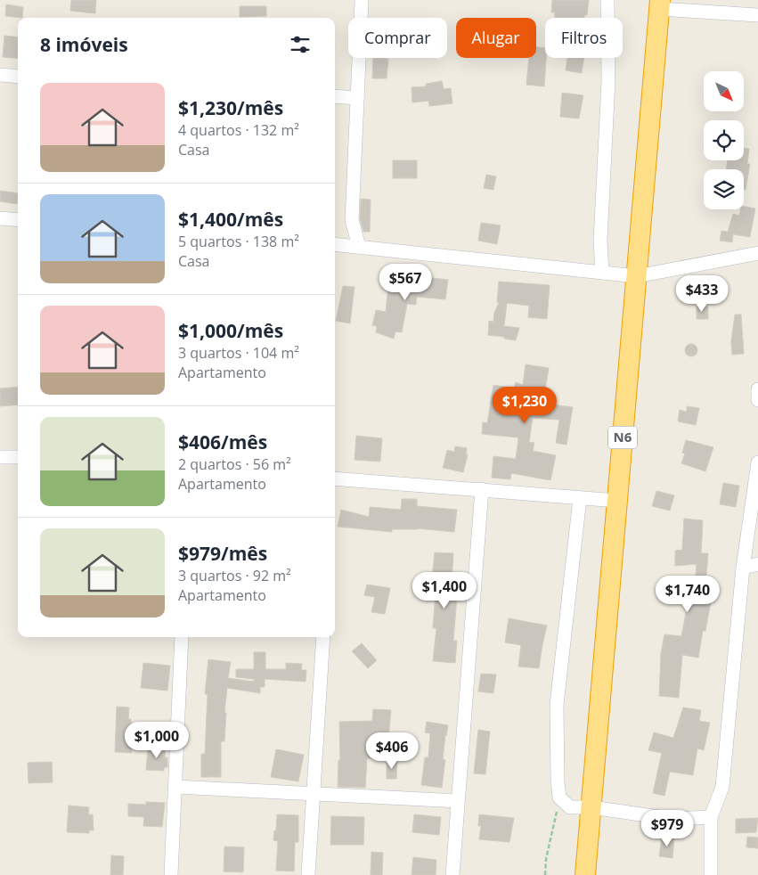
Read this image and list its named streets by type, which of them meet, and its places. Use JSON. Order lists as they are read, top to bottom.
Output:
{
  "streets": {
    "highway": ["N6"]
  },
  "north": "bottom right",
  "page": {
    "chip": ["Comprar", "Alugar", "Filtros"],
    "heading": "8 imóveis",
    "list": [
      {
        "name": "$1,230/mês",
        "note": "4 quartos · 132 m² · Casa"
      },
      {
        "name": "$1,400/mês",
        "note": "5 quartos · 138 m² · Casa"
      },
      {
        "name": "$1,000/mês",
        "note": "3 quartos · 104 m² · Apartamento"
      },
      {
        "name": "$406/mês",
        "note": "2 quartos · 56 m² · Apartamento"
      },
      {
        "name": "$979/mês",
        "note": "3 quartos · 92 m² · Apartamento"
      }
    ],
    "price": [
      "$567",
      "$433",
      "$1,230",
      "$1,400",
      "$1,740",
      "$1,000",
      "$406",
      "$979"
    ]
  }
}
